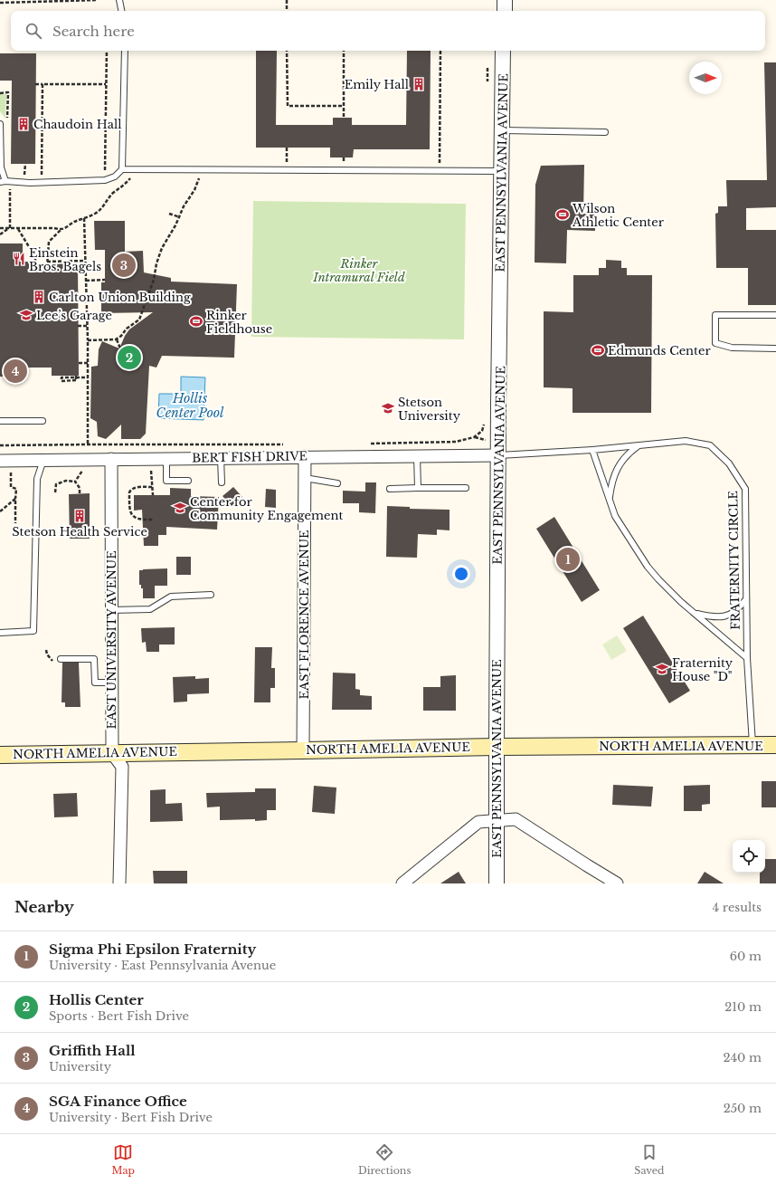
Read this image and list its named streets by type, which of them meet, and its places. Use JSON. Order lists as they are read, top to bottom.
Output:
{
  "streets": {
    "main road": ["NORTH AMELIA AVENUE"],
    "street": [
      "EAST PENNSYLVANIA AVENUE",
      "BERT FISH DRIVE",
      "EAST FLORENCE AVENUE",
      "EAST UNIVERSITY AVENUE"
    ],
    "lane": ["FRATERNITY CIRCLE"]
  },
  "crossings": [
    ["EAST PENNSYLVANIA AVENUE", "BERT FISH DRIVE"],
    ["EAST PENNSYLVANIA AVENUE", "NORTH AMELIA AVENUE"],
    ["BERT FISH DRIVE", "EAST FLORENCE AVENUE"],
    ["BERT FISH DRIVE", "EAST UNIVERSITY AVENUE"],
    ["FRATERNITY CIRCLE", "NORTH AMELIA AVENUE"],
    ["EAST FLORENCE AVENUE", "NORTH AMELIA AVENUE"],
    ["EAST UNIVERSITY AVENUE", "NORTH AMELIA AVENUE"]
  ],
  "water": ["Hollis Center Pool"],
  "parks": ["Rinker Intramural Field"],
  "places": {
    "building": [
      "Emily Hall",
      "Chaudoin Hall",
      "Carlton Union Building",
      "Stetson Health Service"
    ],
    "sports": ["Wilson Athletic Center", "Rinker Fieldhouse", "Edmunds Center"],
    "restaurant": ["Einstein Bros. Bagels"],
    "school or university": [
      "Lee’s Garage",
      "Stetson University",
      "Center for Community Engagement",
      "Fraternity House \"D\""
    ]
  },
  "north": "right",
  "page": {
    "search": "Search here",
    "pins": [
      "3",
      "2",
      "4",
      "1"
    ],
    "heading": ["Nearby", "4 results"],
    "list": [
      {
        "mark": "1",
        "name": "Sigma Phi Epsilon Fraternity",
        "note": "University · East Pennsylvania Avenue",
        "value": "60 m"
      },
      {
        "mark": "2",
        "name": "Hollis Center",
        "note": "Sports · Bert Fish Drive",
        "value": "210 m"
      },
      {
        "mark": "3",
        "name": "Griffith Hall",
        "note": "University",
        "value": "240 m"
      },
      {
        "mark": "4",
        "name": "SGA Finance Office",
        "note": "University · Bert Fish Drive",
        "value": "250 m"
      }
    ],
    "nav": ["Map", "Directions", "Saved"]
  }
}
